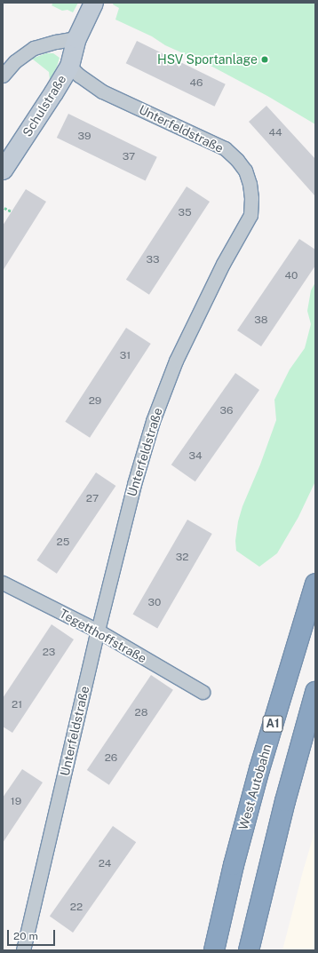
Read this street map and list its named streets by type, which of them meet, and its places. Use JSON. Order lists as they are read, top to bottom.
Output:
{
  "streets": {
    "highway": ["A1", "West Autobahn"],
    "street": ["Schulstraße", "Unterfeldstraße", "Tegetthoffstraße"]
  },
  "crossings": [
    ["Schulstraße", "Unterfeldstraße"],
    ["Unterfeldstraße", "Tegetthoffstraße"]
  ],
  "places": ["HSV Sportanlage"],
  "house_numbers": [
    "46",
    "44",
    "39",
    "37",
    "35",
    "33",
    "40",
    "38",
    "31",
    "29",
    "36",
    "34",
    "27",
    "25",
    "32",
    "30",
    "23",
    "21",
    "28",
    "26",
    "19",
    "24",
    "22"
  ],
  "scale_bar": "20 m"
}
